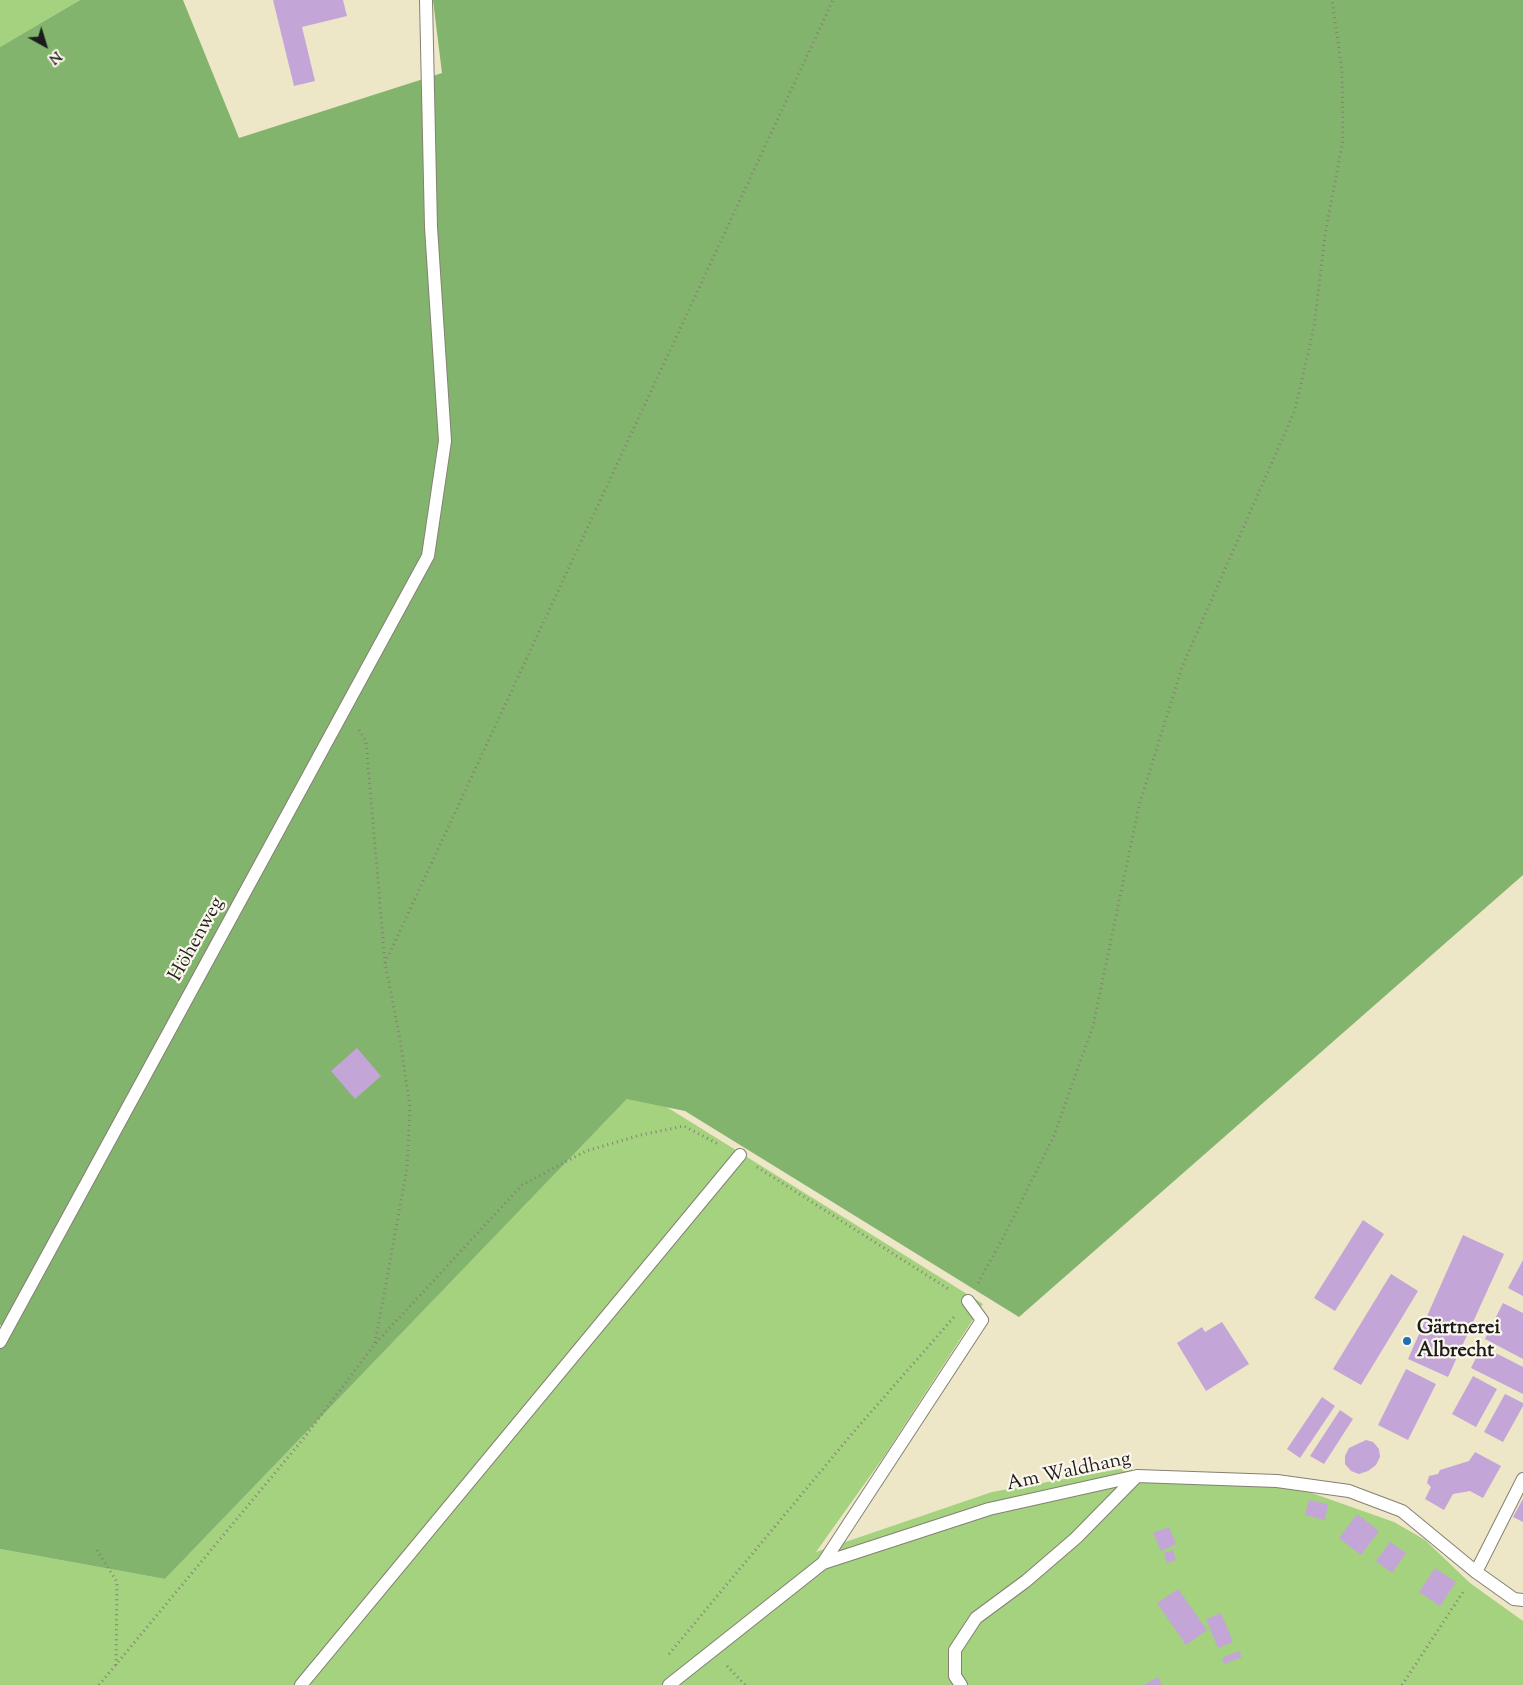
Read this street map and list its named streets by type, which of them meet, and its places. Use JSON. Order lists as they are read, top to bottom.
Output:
{
  "streets": {
    "lane": ["Höhenweg", "Am Waldhang"]
  },
  "places": ["Gärtnerei Albrecht"],
  "north": "bottom right"
}
